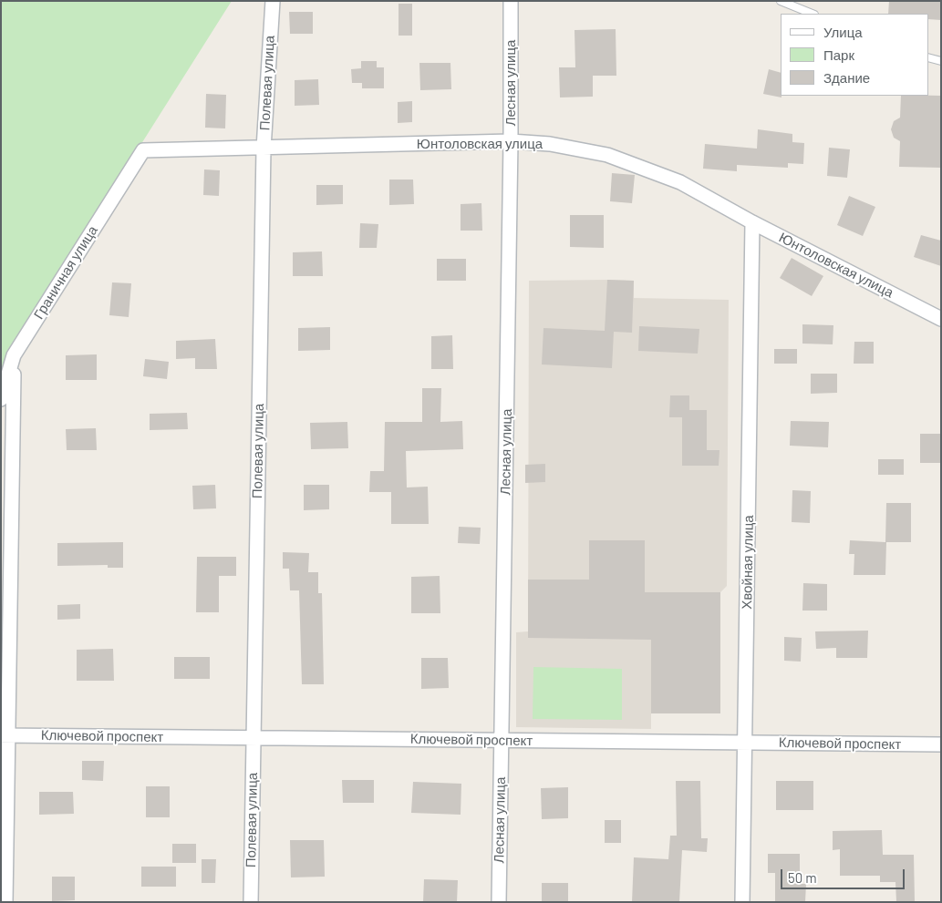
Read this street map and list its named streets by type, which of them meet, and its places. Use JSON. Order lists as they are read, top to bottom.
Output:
{
  "streets": {
    "street": [
      "Полевая улица",
      "Лесная улица",
      "Юнтоловская улица",
      "Граничная улица",
      "Хвойная улица",
      "Ключевой проспект"
    ]
  },
  "crossings": [
    ["Полевая улица", "Юнтоловская улица"],
    ["Полевая улица", "Ключевой проспект"],
    ["Лесная улица", "Юнтоловская улица"],
    ["Лесная улица", "Ключевой проспект"],
    ["Юнтоловская улица", "Граничная улица"],
    ["Юнтоловская улица", "Хвойная улица"],
    ["Хвойная улица", "Ключевой проспект"]
  ],
  "legend": ["Улица", "Парк", "Здание"],
  "scale_bar": "50 m"
}
